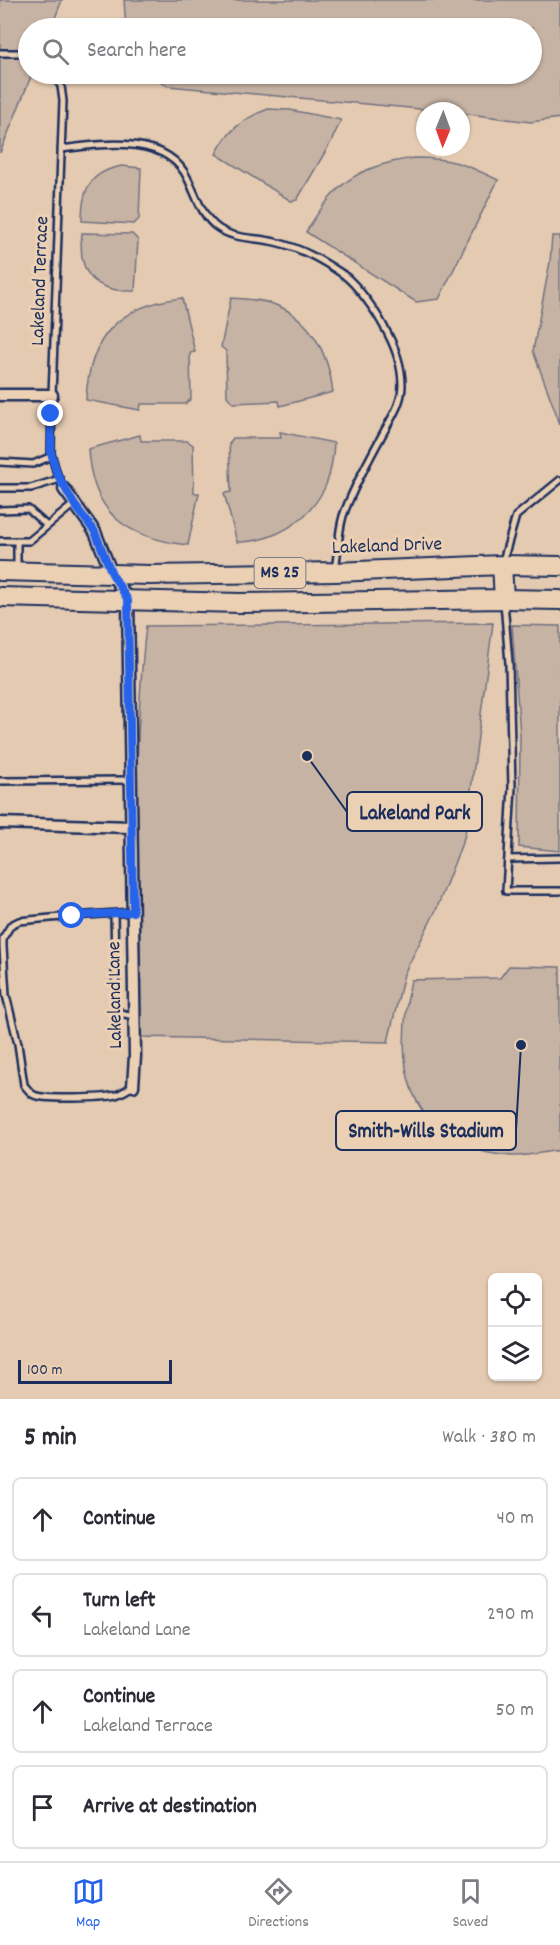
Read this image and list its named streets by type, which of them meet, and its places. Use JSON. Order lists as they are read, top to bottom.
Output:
{
  "streets": {
    "highway": ["Lakeland Drive", "MS 25"],
    "street": ["Lakeland Lane"],
    "lane": ["Lakeland Terrace"]
  },
  "crossings": [
    ["MS 25", "Lakeland Lane"]
  ],
  "places": ["Lakeland Park", "Smith-Wills Stadium"],
  "scale_bar": "100 m",
  "north": "bottom",
  "page": {
    "search": "Search here",
    "scale": "100 m",
    "heading": ["5 min", "Walk · 380 m"],
    "list": [
      ["Continue", "40 m"],
      ["Turn left", "Lakeland Lane", "290 m"],
      ["Continue", "Lakeland Terrace", "50 m"],
      "Arrive at destination"
    ],
    "nav": ["Map", "Directions", "Saved"]
  }
}
